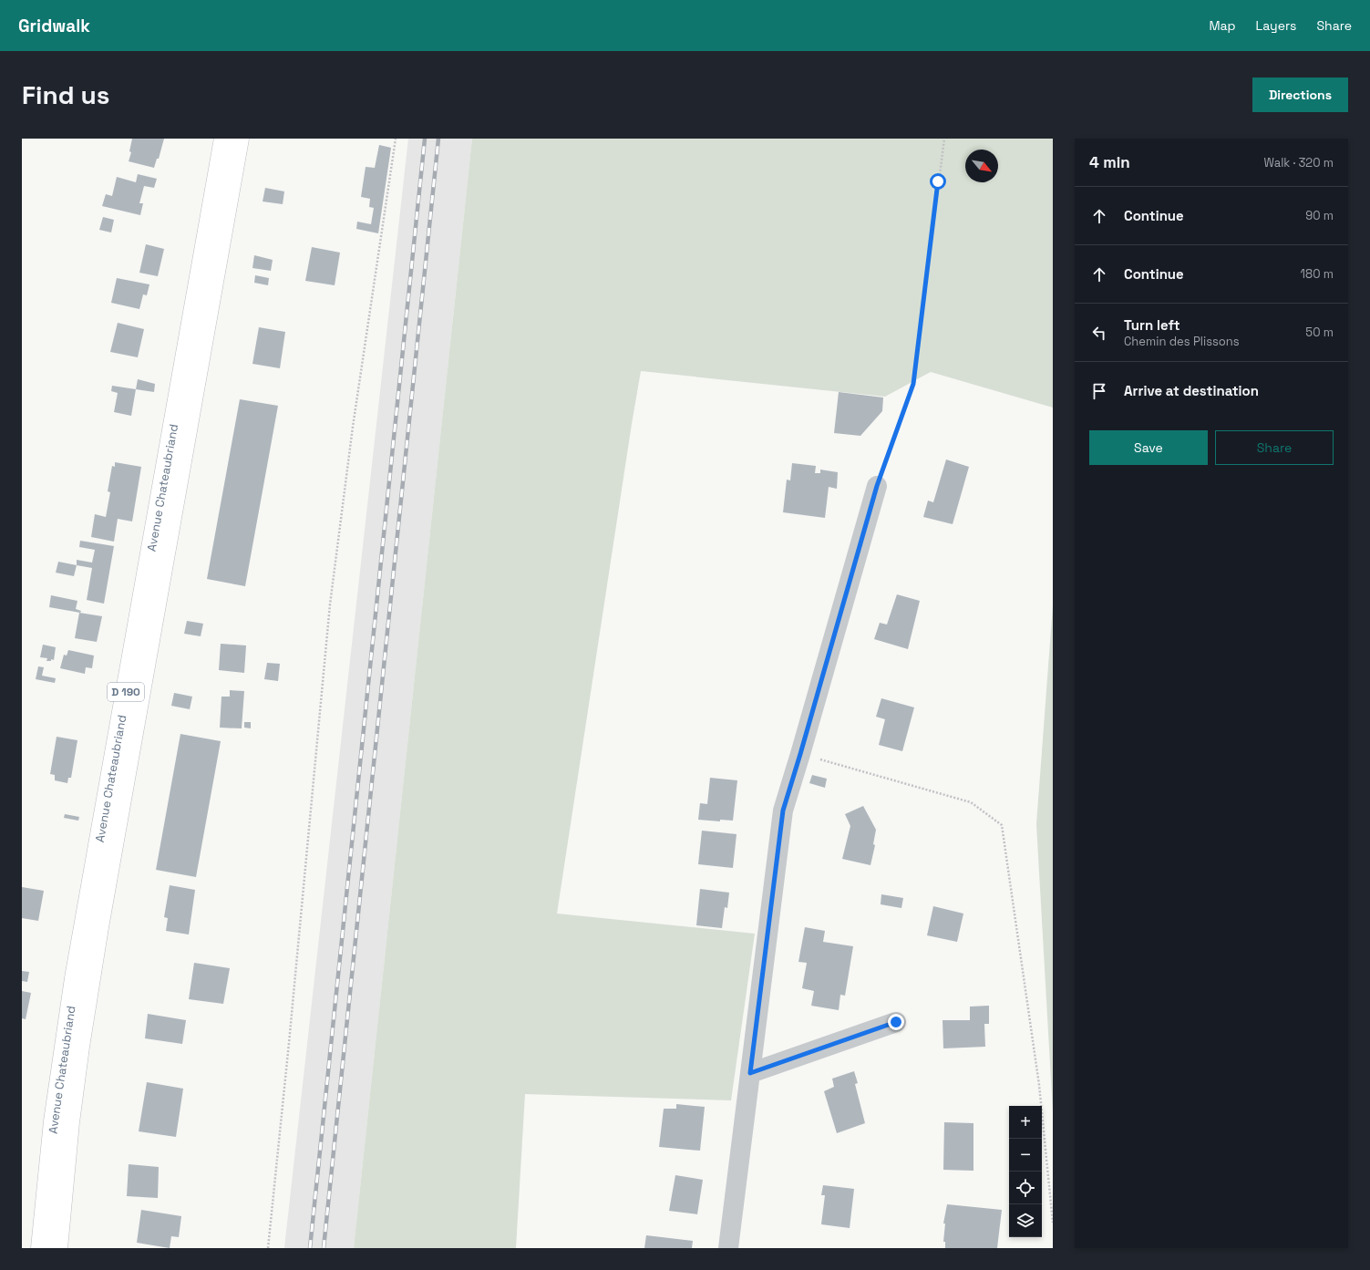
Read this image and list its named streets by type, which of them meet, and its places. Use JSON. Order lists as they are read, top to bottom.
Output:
{
  "streets": {
    "main road": ["Avenue Chateaubriand", "D 190"]
  },
  "north": "bottom right",
  "page": {
    "header": "Gridwalk",
    "nav": ["Map", "Layers", "Share"],
    "buttons": [
      "Directions",
      ["Save", "Share"]
    ],
    "title": "Find us",
    "heading": ["4 min", "Walk · 320 m"],
    "list": [
      ["Continue", "90 m"],
      ["Continue", "180 m"],
      ["Turn left", "Chemin des Plissons", "50 m"],
      "Arrive at destination"
    ],
    "map_buttons": ["+", "−"]
  }
}
